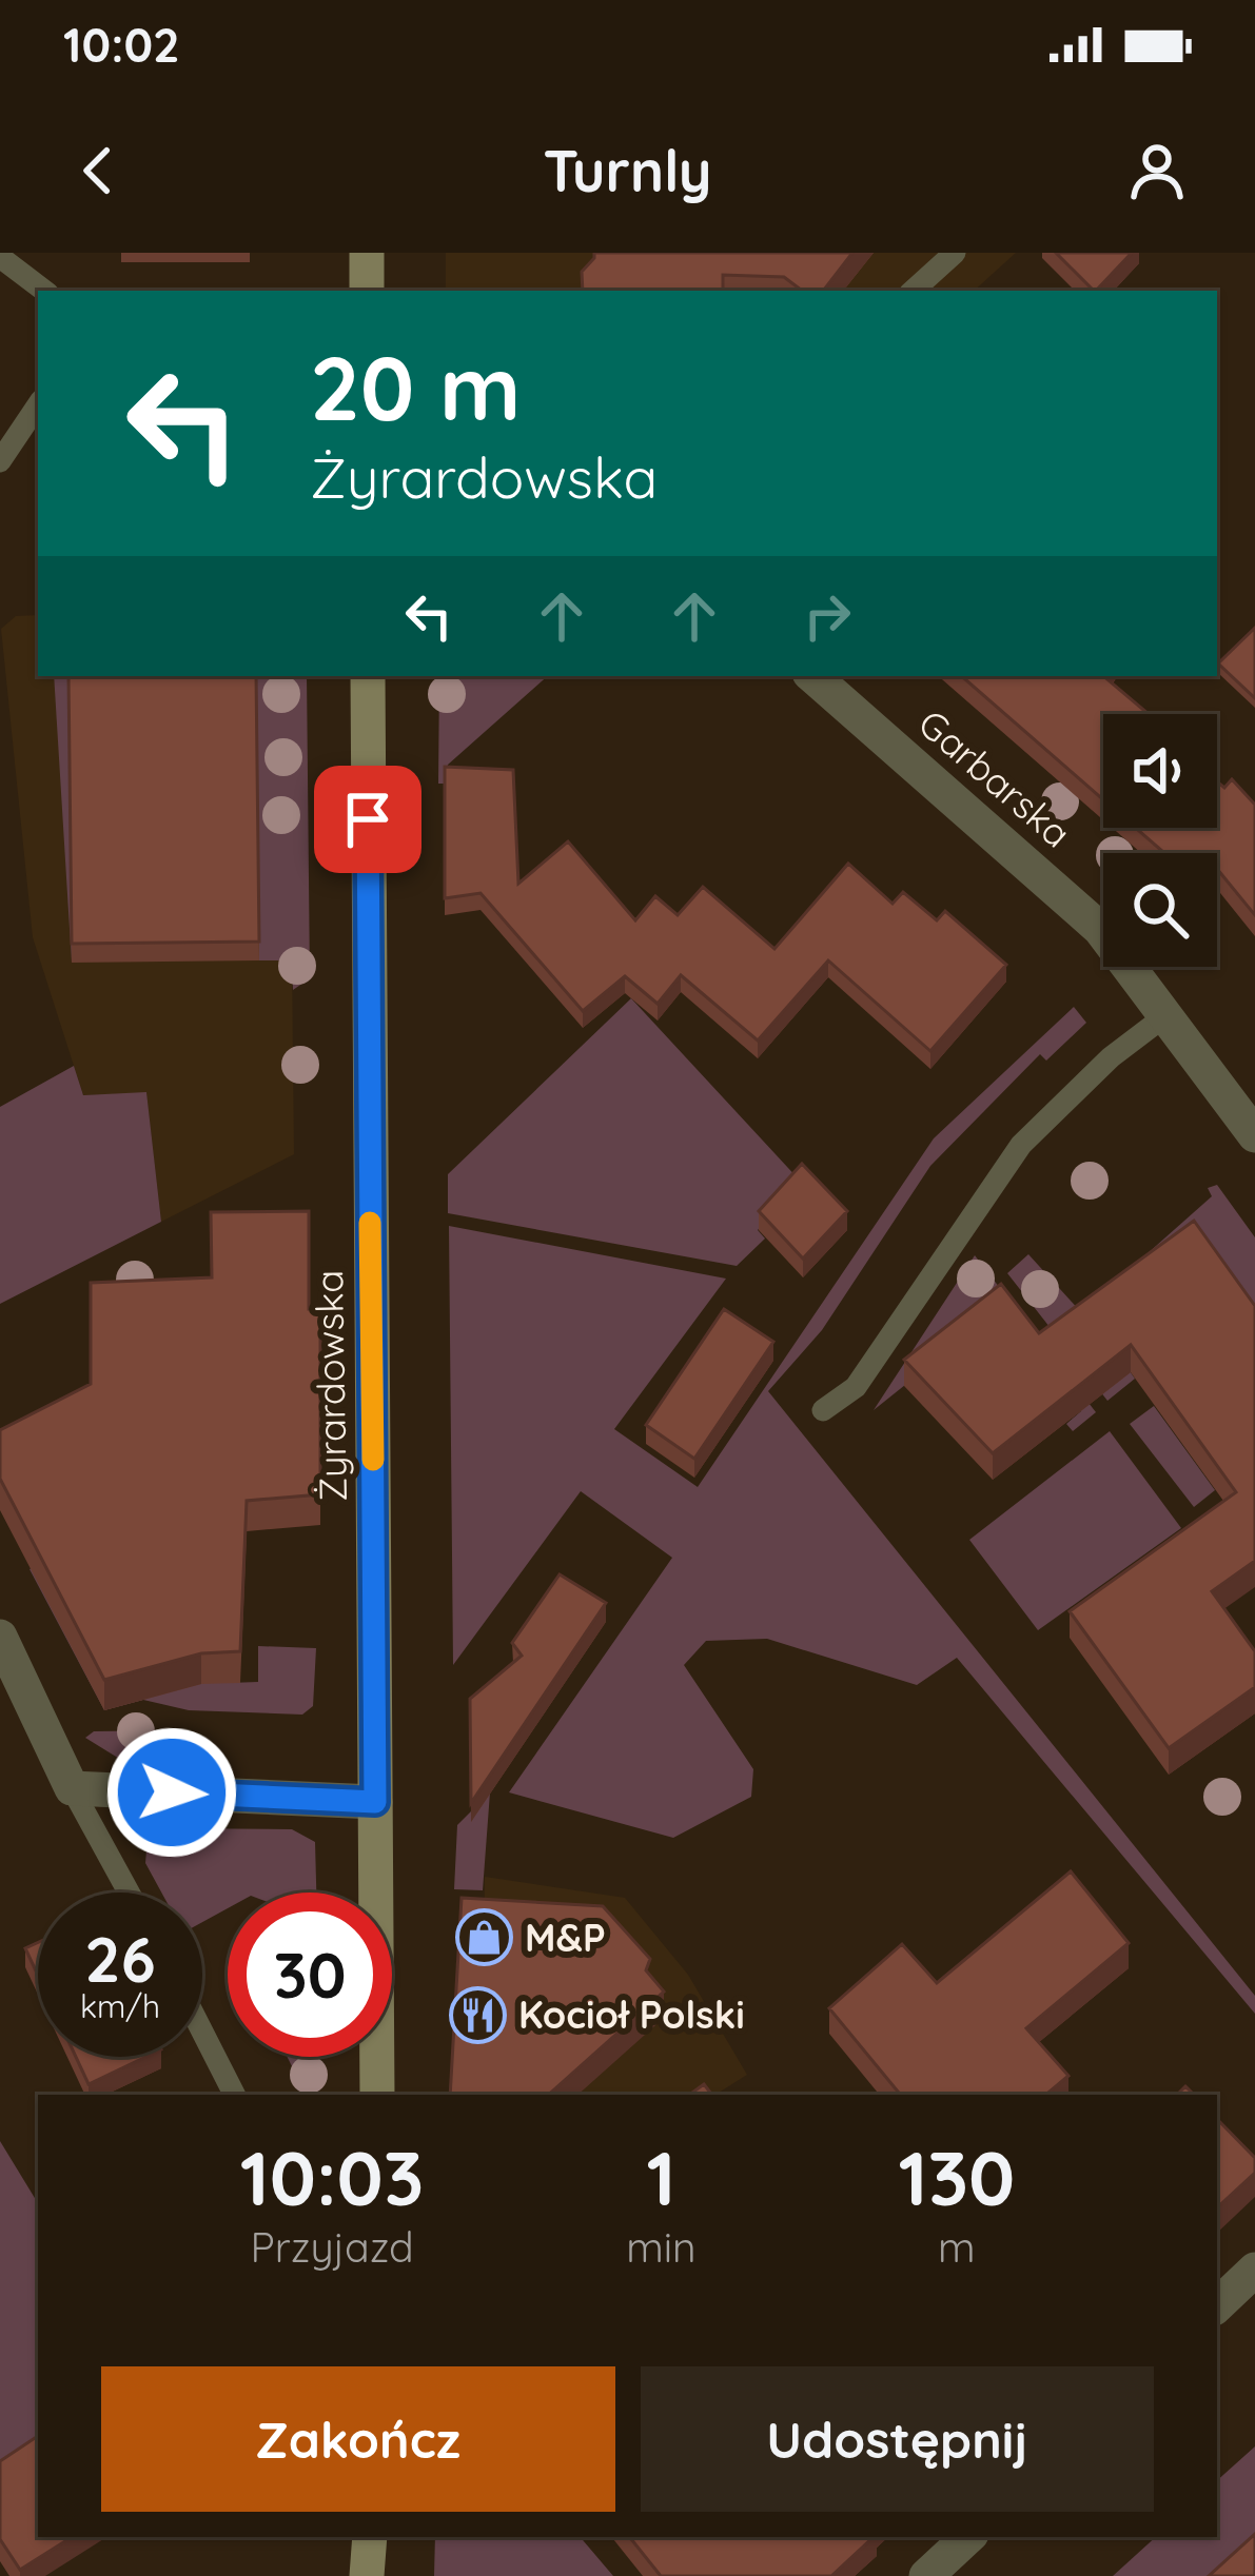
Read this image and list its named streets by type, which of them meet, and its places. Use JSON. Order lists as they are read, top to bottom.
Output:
{
  "streets": {
    "main road": ["Żyrardowska"],
    "street": ["Garbarska"]
  },
  "places": {
    "shop": ["M&P"],
    "restaurant": ["Kocioł Polski"]
  },
  "page": {
    "status": "10:02",
    "header": "Turnly",
    "turn": ["20 m", "Żyrardowska"],
    "speed": "26 km/h",
    "limit": "30",
    "eta": [
      "10:03",
      "Przyjazd",
      "1",
      "min",
      "130",
      "m"
    ],
    "buttons": ["Zakończ", "Udostępnij"]
  }
}
